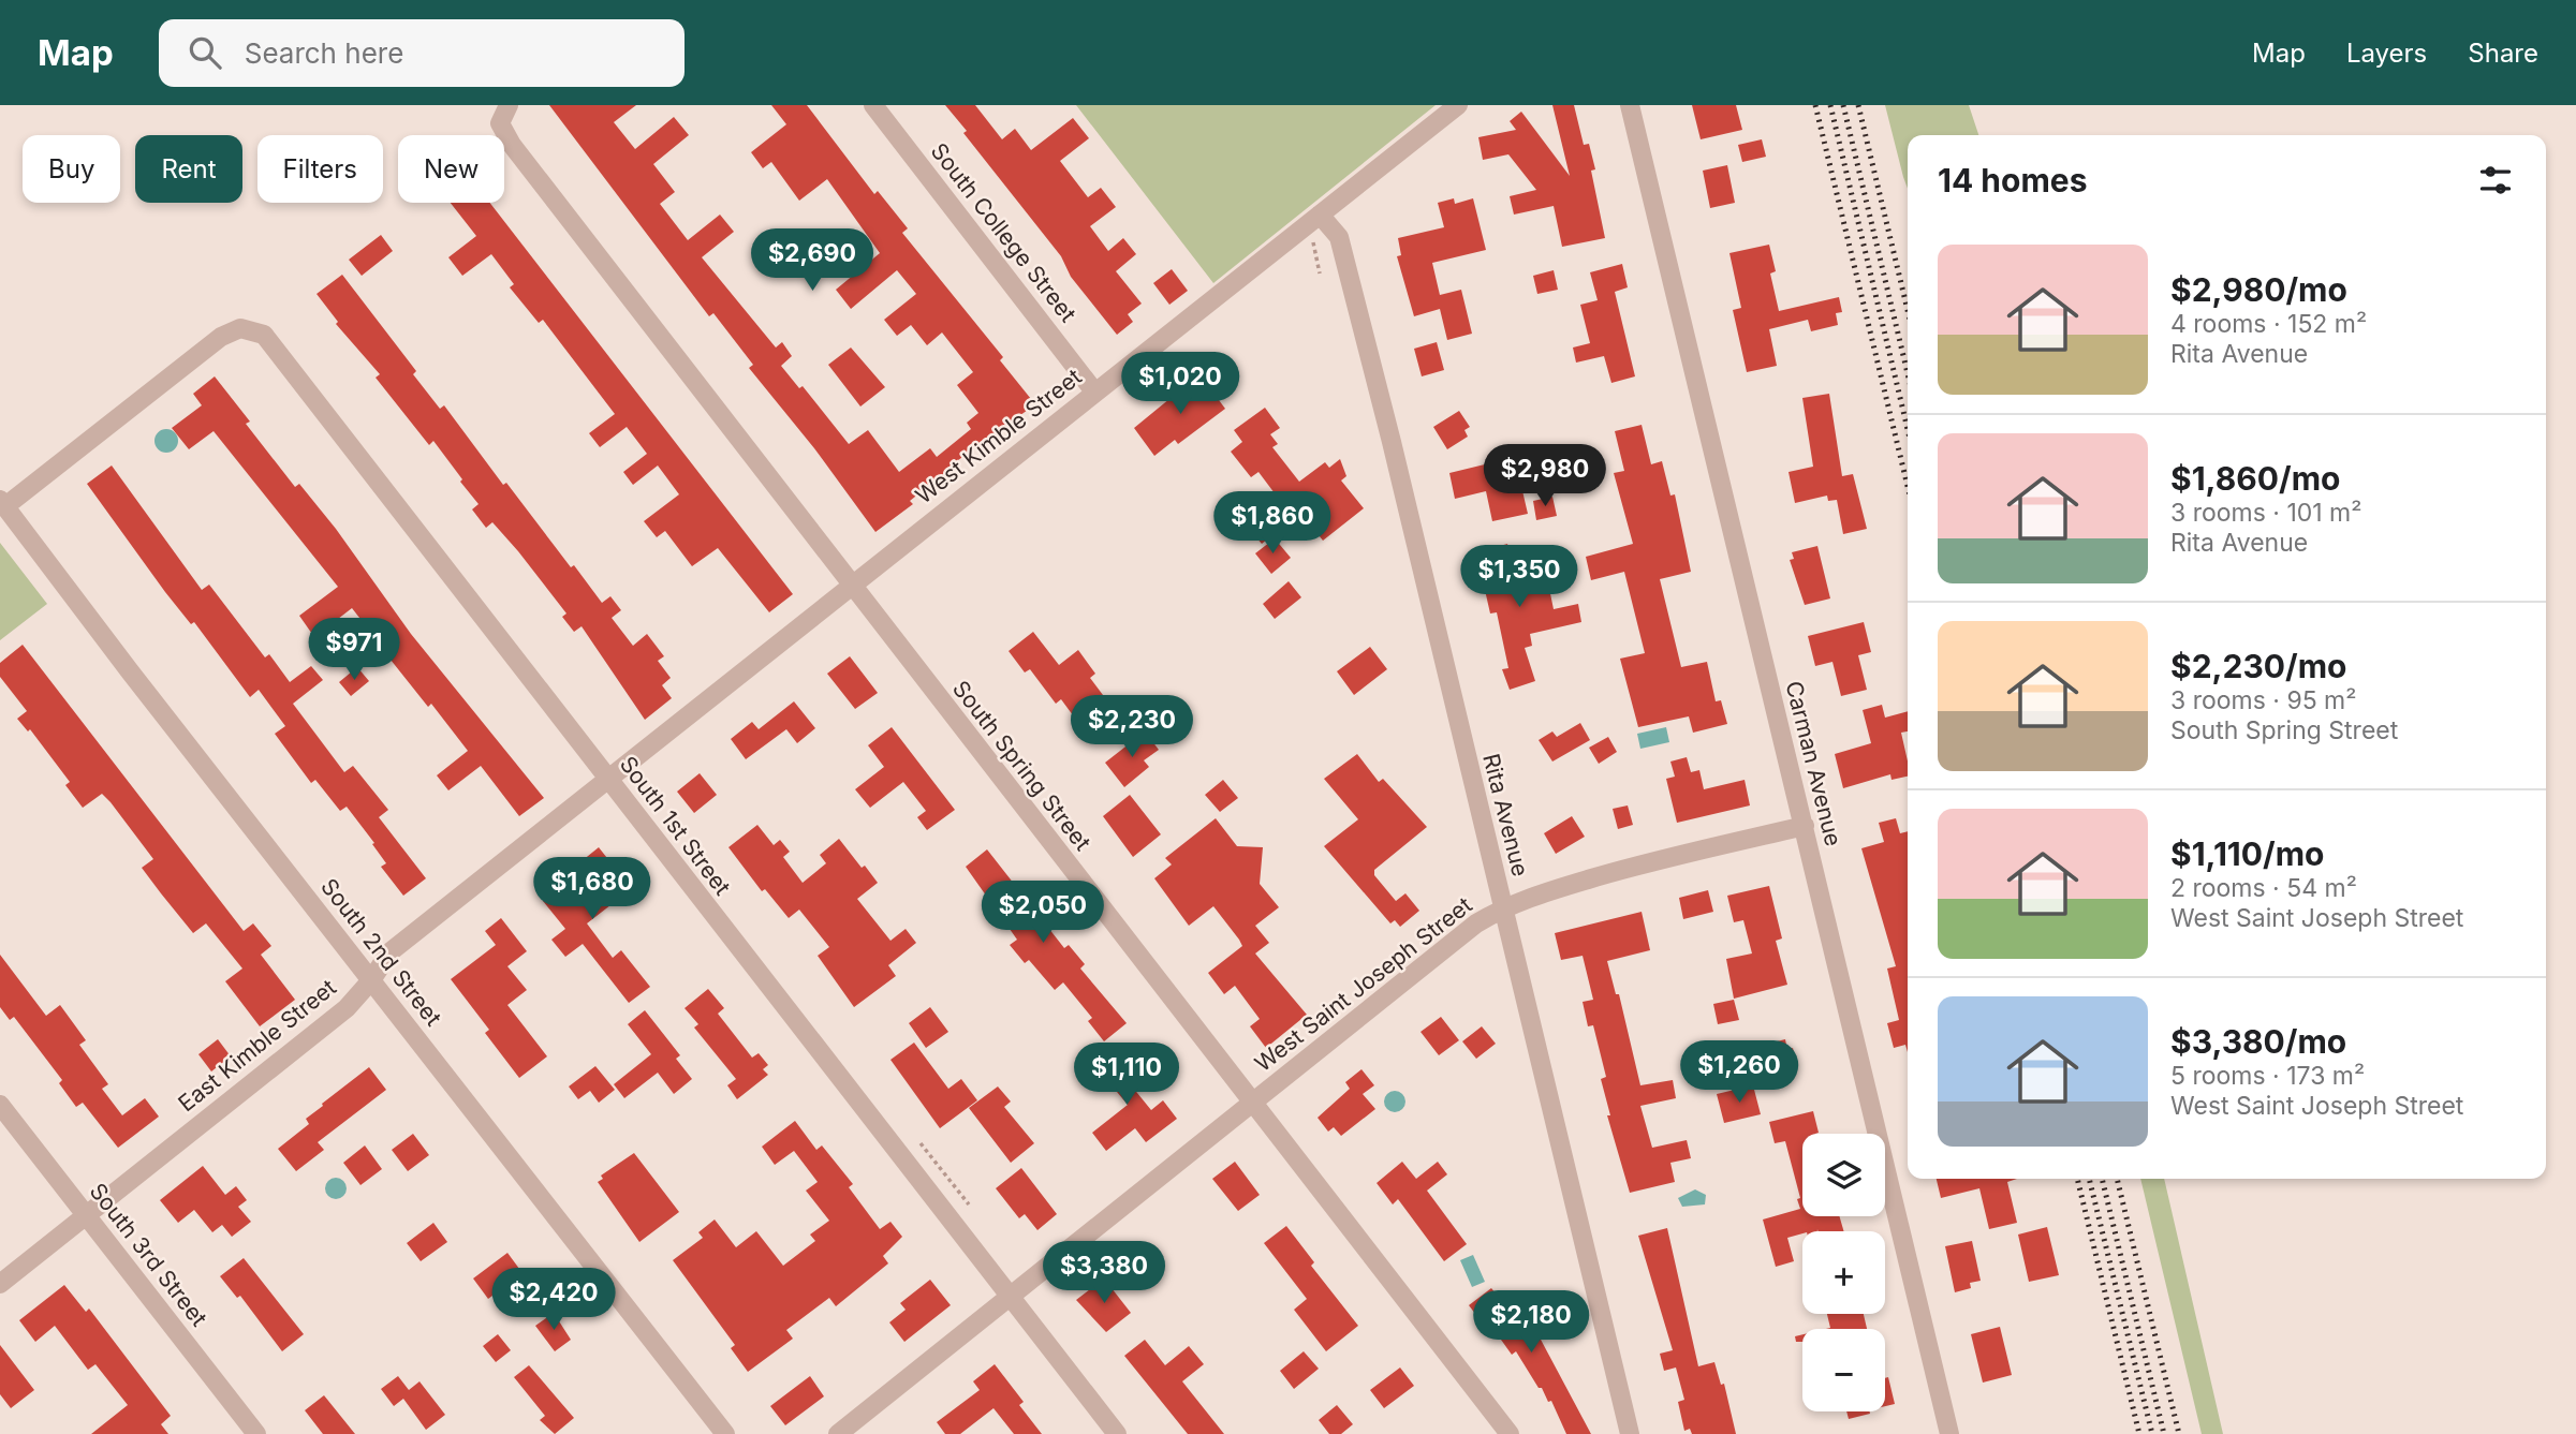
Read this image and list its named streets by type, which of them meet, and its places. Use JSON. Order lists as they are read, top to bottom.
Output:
{
  "streets": {
    "street": [
      "South College Street",
      "West Kimble Street",
      "Carman Avenue",
      "South Spring Street",
      "Rita Avenue",
      "South 1st Street",
      "South 2nd Street",
      "West Saint Joseph Street",
      "East Kimble Street",
      "South 3rd Street"
    ]
  },
  "crossings": [
    ["South College Street", "West Kimble Street"],
    ["West Kimble Street", "South Spring Street"],
    ["West Kimble Street", "Rita Avenue"],
    ["West Kimble Street", "South 1st Street"],
    ["West Kimble Street", "East Kimble Street"],
    ["Carman Avenue", "West Saint Joseph Street"],
    ["South Spring Street", "West Saint Joseph Street"],
    ["Rita Avenue", "West Saint Joseph Street"],
    ["South 1st Street", "South 2nd Street"],
    ["South 1st Street", "West Saint Joseph Street"],
    ["South 1st Street", "East Kimble Street"],
    ["South 2nd Street", "East Kimble Street"],
    ["East Kimble Street", "South 3rd Street"]
  ],
  "page": {
    "header": "Map",
    "search": "Search here",
    "nav": ["Map", "Layers", "Share"],
    "chip": [
      "Buy",
      "Rent",
      "Filters",
      "New"
    ],
    "heading": "14 homes",
    "list": [
      {
        "name": "$2,980/mo",
        "note": "4 rooms · 152 m² · Rita Avenue"
      },
      {
        "name": "$1,860/mo",
        "note": "3 rooms · 101 m² · Rita Avenue"
      },
      {
        "name": "$2,230/mo",
        "note": "3 rooms · 95 m² · South Spring Street"
      },
      {
        "name": "$1,110/mo",
        "note": "2 rooms · 54 m² · West Saint Joseph Street"
      },
      {
        "name": "$3,380/mo",
        "note": "5 rooms · 173 m² · West Saint Joseph Street"
      }
    ],
    "price": [
      "$2,690",
      "$1,020",
      "$2,980",
      "$1,860",
      "$1,350",
      "$971",
      "$2,230",
      "$1,680",
      "$2,050",
      "$1,260",
      "$1,110",
      "$3,380",
      "$2,420",
      "$2,180"
    ],
    "map_buttons": ["+", "−"]
  }
}
